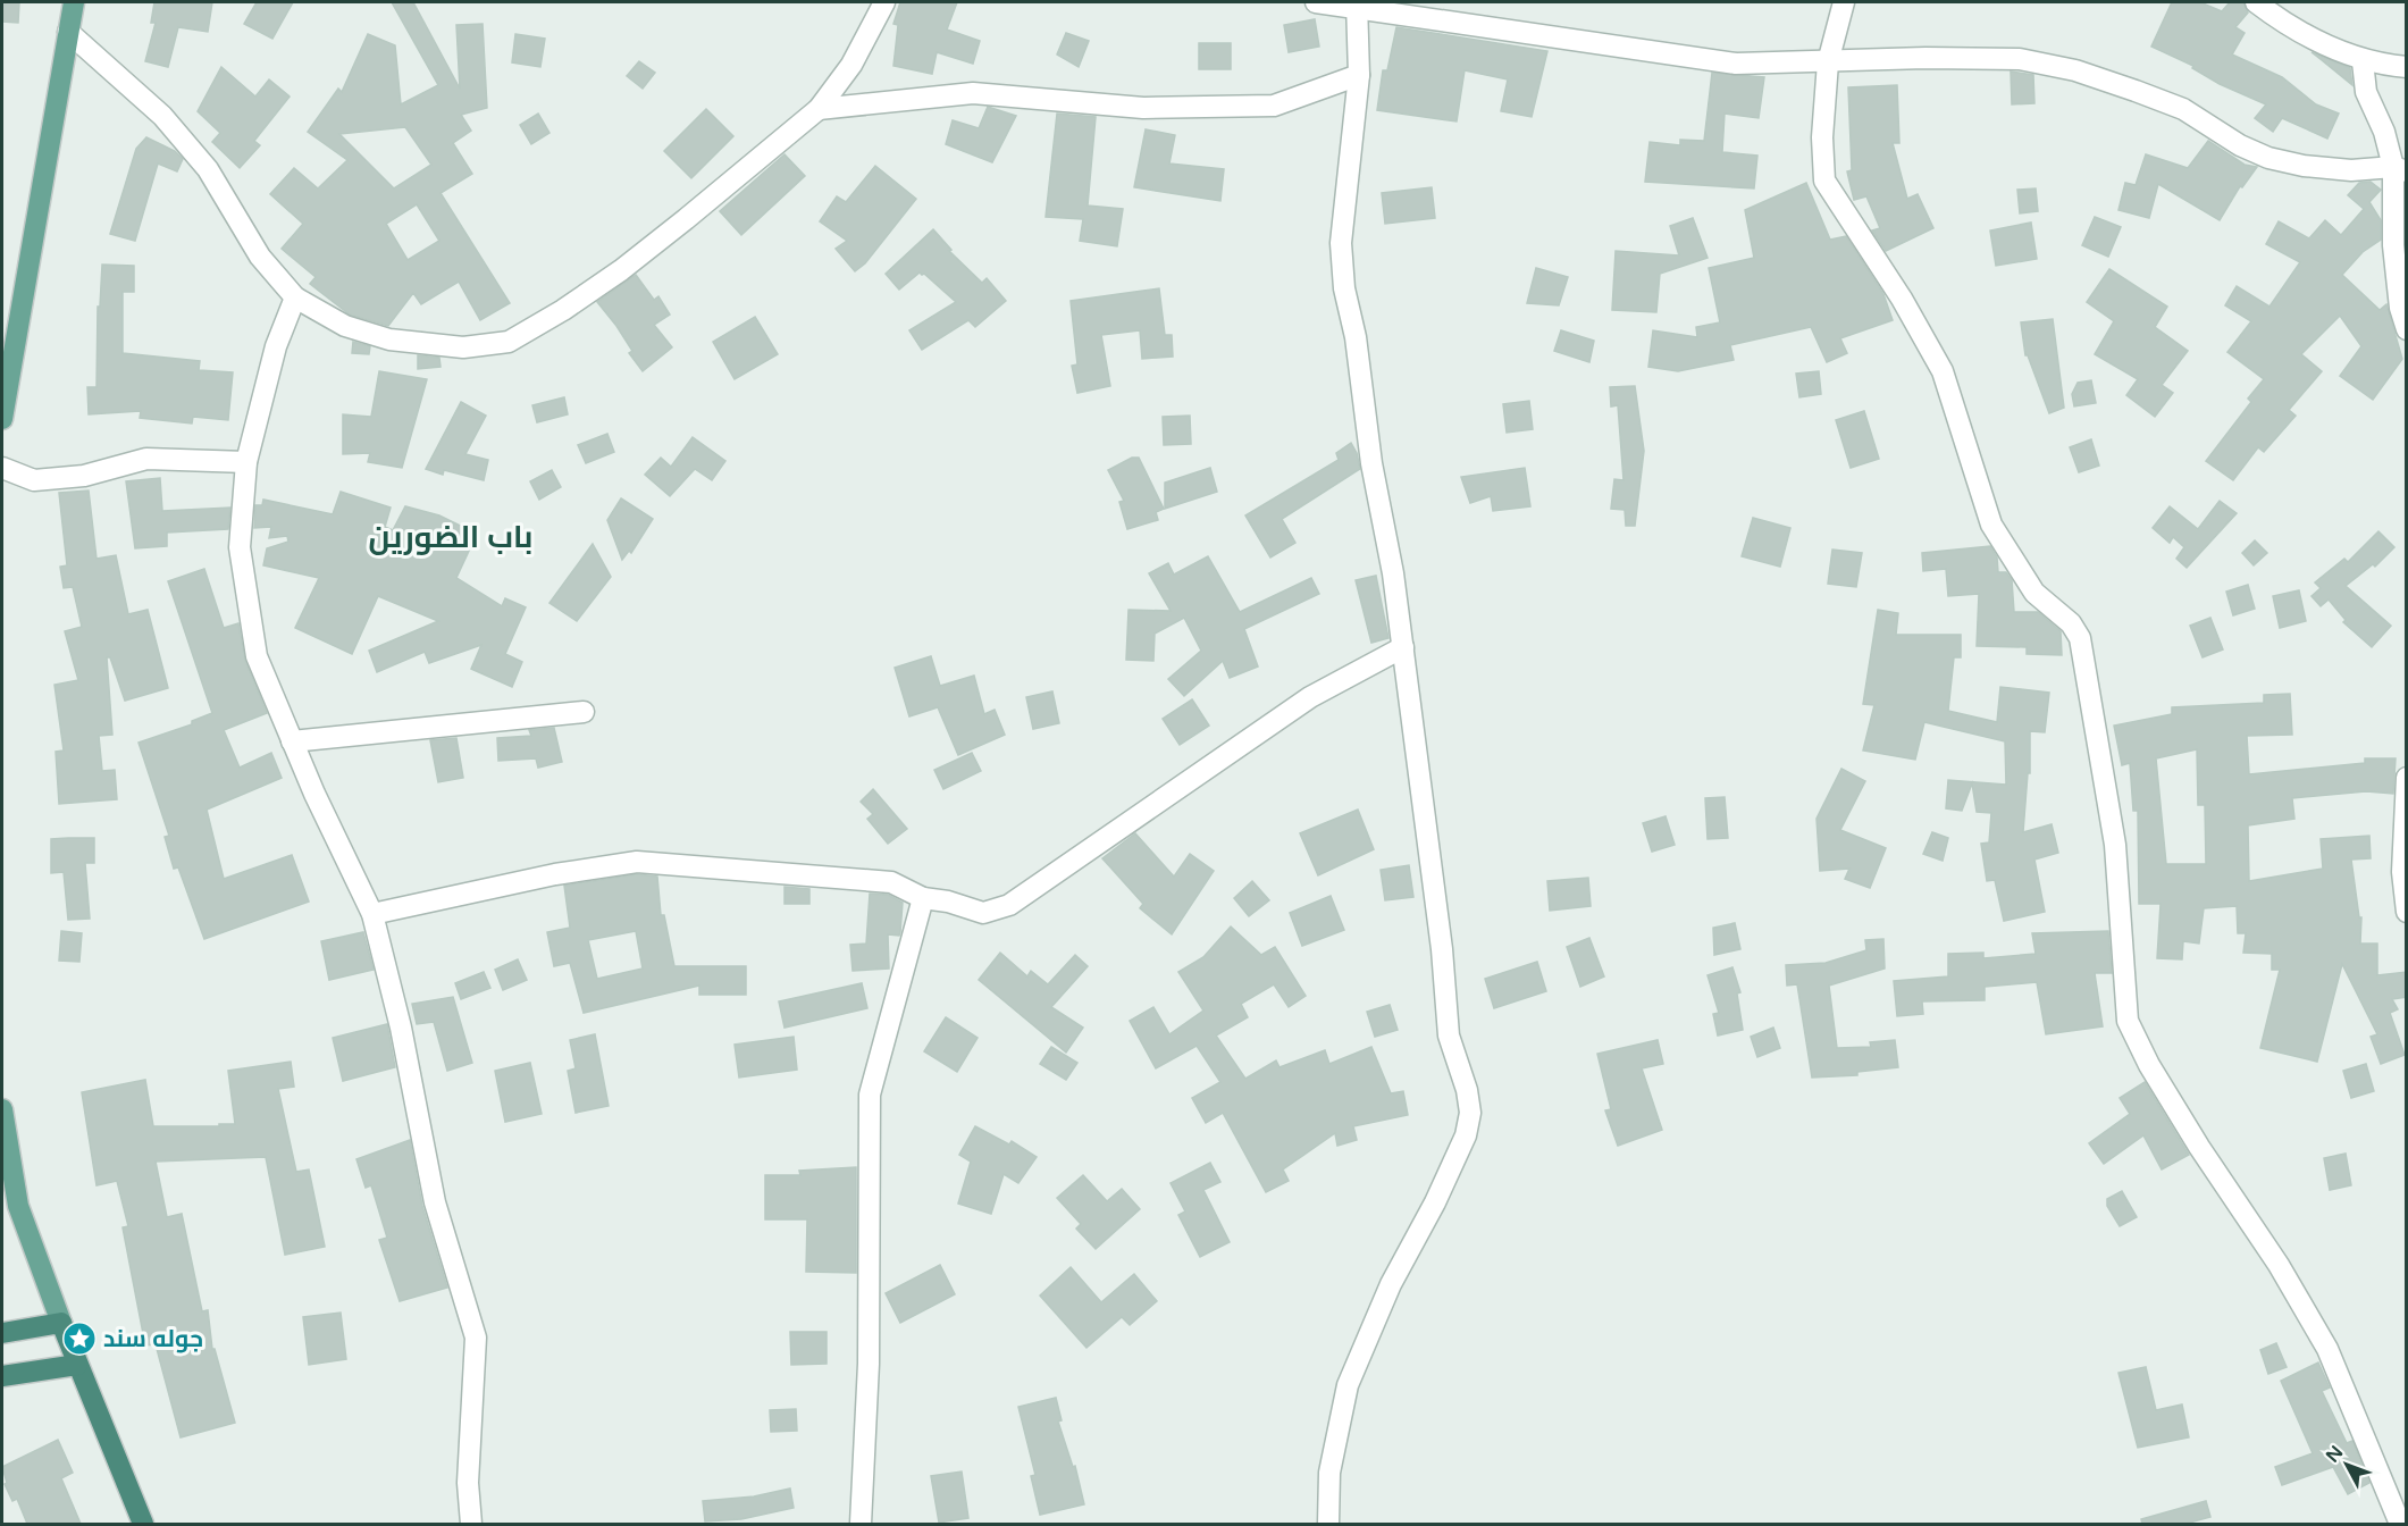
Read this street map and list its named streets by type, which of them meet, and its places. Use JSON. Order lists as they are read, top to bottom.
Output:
{
  "districts": ["باب الضورين"],
  "places": {
    "place": ["جوله سند"]
  },
  "north": "top left"
}
